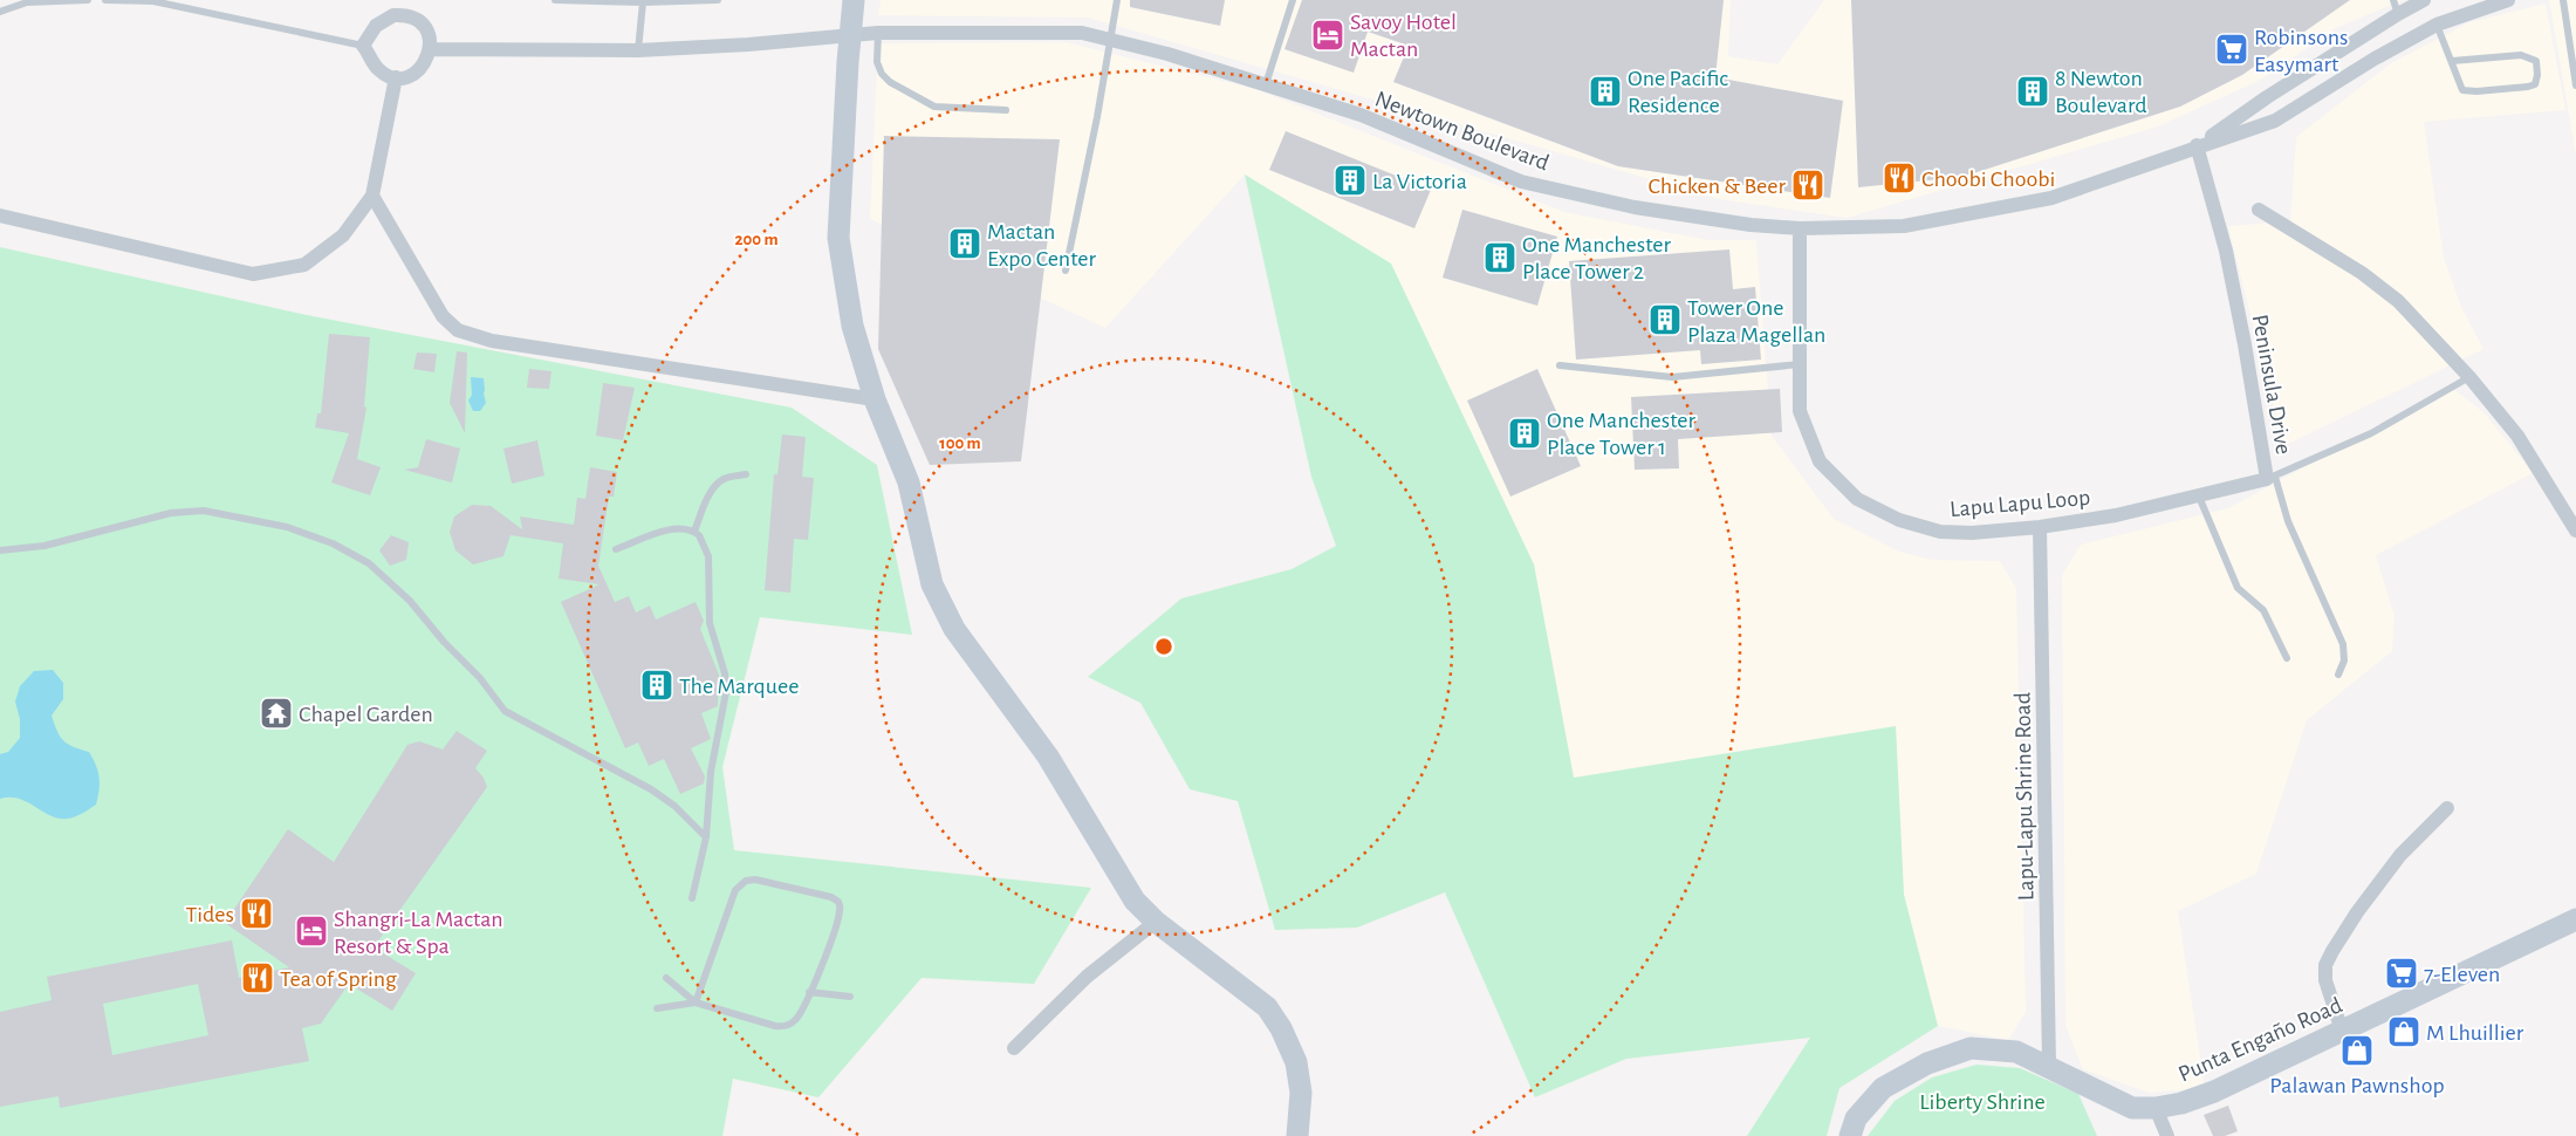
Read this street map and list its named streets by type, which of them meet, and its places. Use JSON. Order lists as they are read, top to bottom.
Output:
{
  "streets": {
    "street": [
      "Newtown Boulevard",
      "Peninsula Drive",
      "Lapu Lapu Loop",
      "Lapu-Lapu Shrine Road",
      "Punta Engaño Road"
    ]
  },
  "crossings": [
    ["Newtown Boulevard", "Peninsula Drive"],
    ["Newtown Boulevard", "Lapu Lapu Loop"],
    ["Peninsula Drive", "Lapu Lapu Loop"],
    ["Lapu Lapu Loop", "Lapu-Lapu Shrine Road"],
    ["Lapu-Lapu Shrine Road", "Punta Engaño Road"]
  ],
  "parks": ["Liberty Shrine"],
  "places": {
    "hotel": ["Savoy Hotel Mactan", "Shangri-La Mactan Resort & Spa"],
    "supermarket": ["Robinsons Easymart", "7-Eleven"],
    "building": [
      "One Pacific Residence",
      "8 Newton Boulevard",
      "La Victoria",
      "Mactan Expo Center",
      "One Manchester Place Tower 2",
      "Tower One Plaza Magellan",
      "One Manchester Place Tower 1",
      "The Marquee"
    ],
    "restaurant": [
      "Choobi Choobi",
      "Chicken & Beer",
      "Tides",
      "Tea of Spring"
    ],
    "temple": ["Chapel Garden"],
    "shop": ["M Lhuillier", "Palawan Pawnshop"]
  },
  "rings": ["200 m", "100 m"]
}
